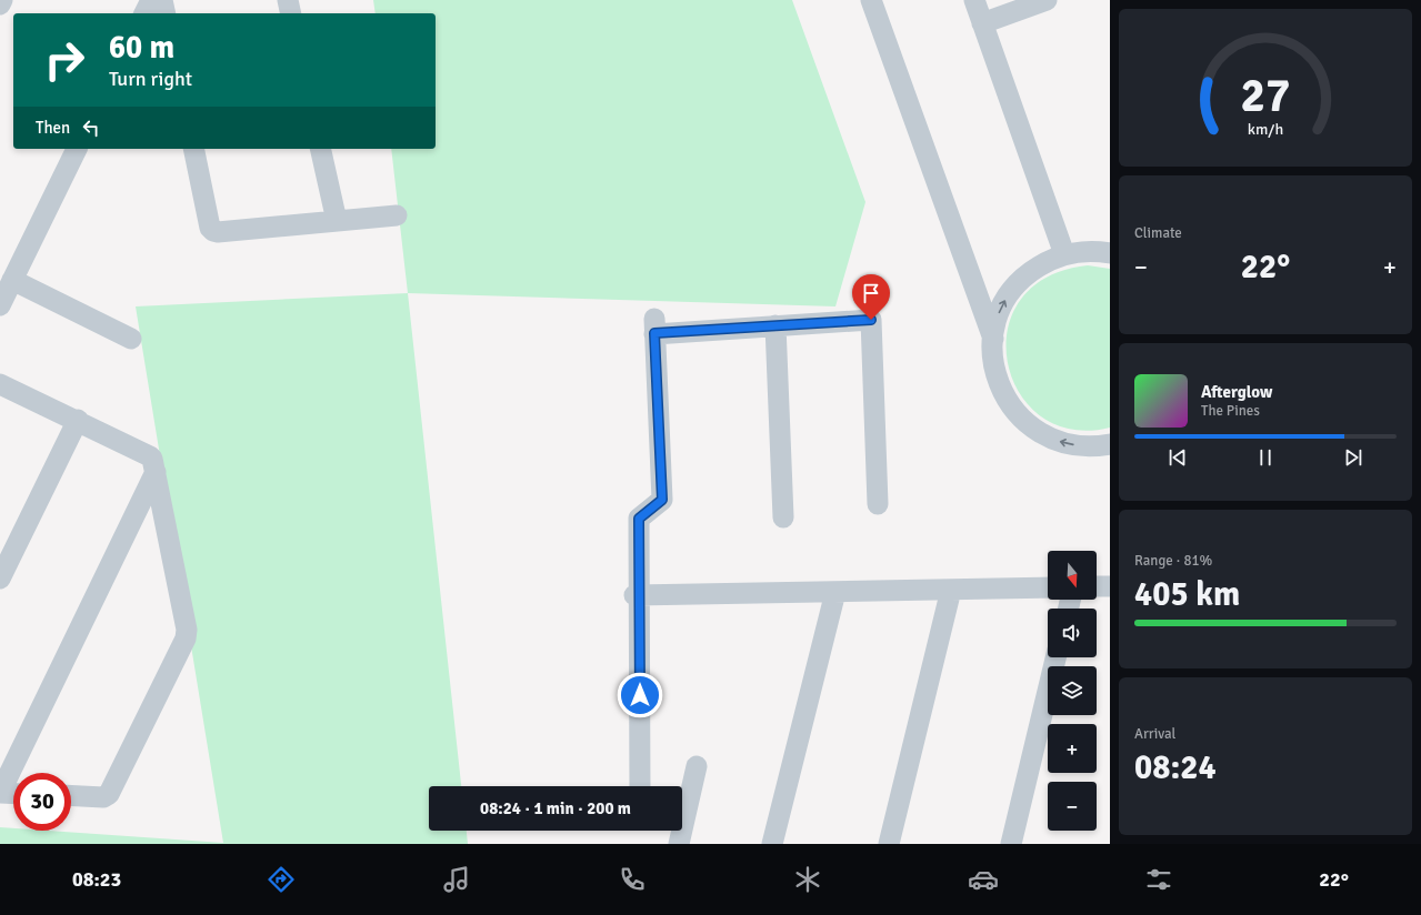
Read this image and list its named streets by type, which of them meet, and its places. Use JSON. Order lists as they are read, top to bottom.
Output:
{
  "north": "bottom",
  "page": {
    "turn": ["60 m", "Turn right"],
    "then": "Then",
    "tile": [
      "Climate",
      ["Range · 81%", "405 km"],
      ["Arrival", "08:24"]
    ],
    "heat": ["−", "22°", "+"],
    "song": ["Afterglow", "The Pines"],
    "map_buttons": ["+", "−"],
    "limit": "30",
    "trip": "08:24 · 1 min · 200 m",
    "tabs": ["08:23", "22°"],
    "gauge": ["27", "km/h"]
  }
}
